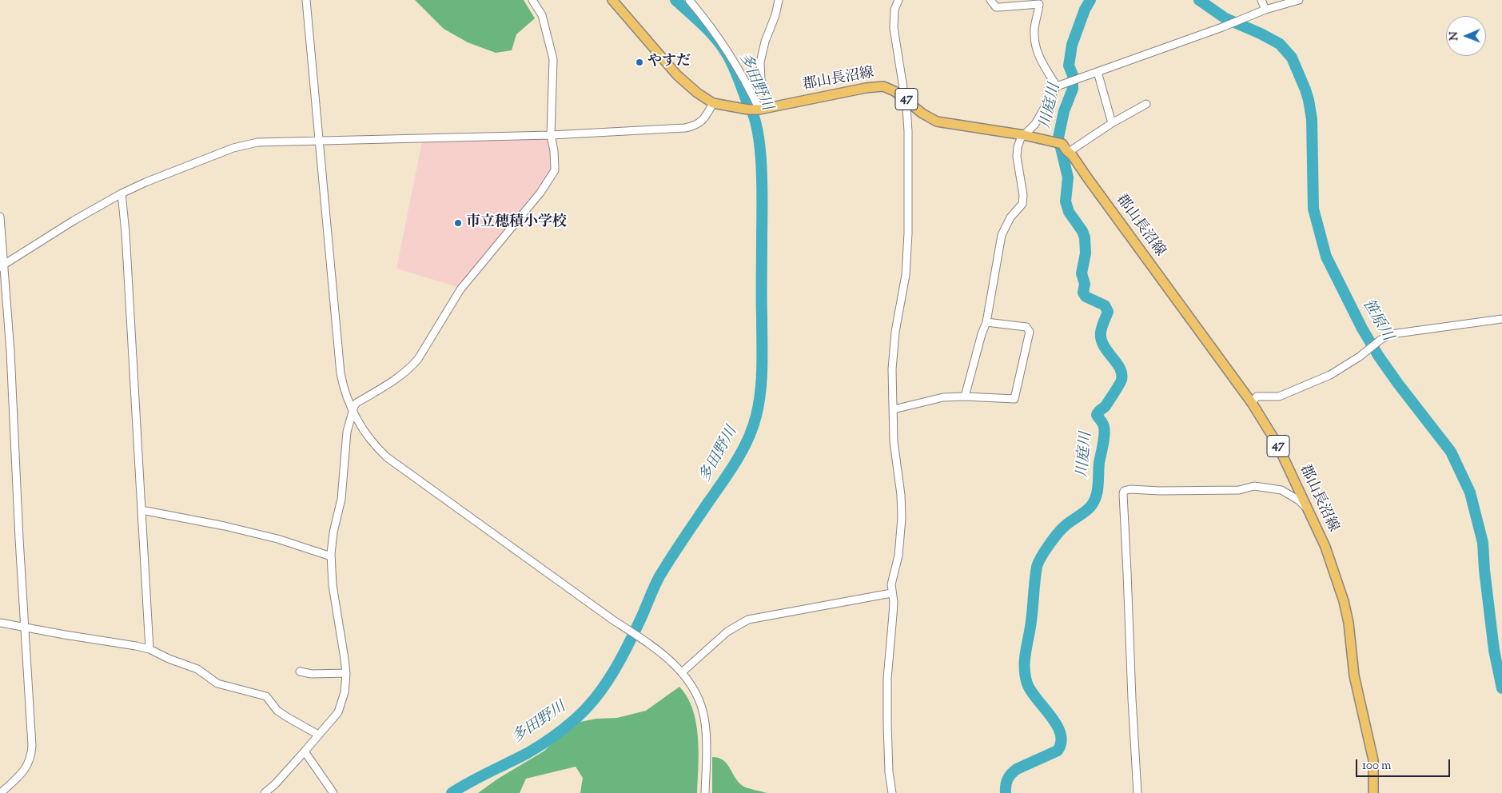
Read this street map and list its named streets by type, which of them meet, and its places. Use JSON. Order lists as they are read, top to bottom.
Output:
{
  "streets": {
    "main road": ["郡山長沼線", "47"]
  },
  "water": ["多田野川", "川庭川", "笹原川"],
  "places": ["やすだ", "市立穂積小学校"],
  "scale_bar": "100 m",
  "north": "left"
}
